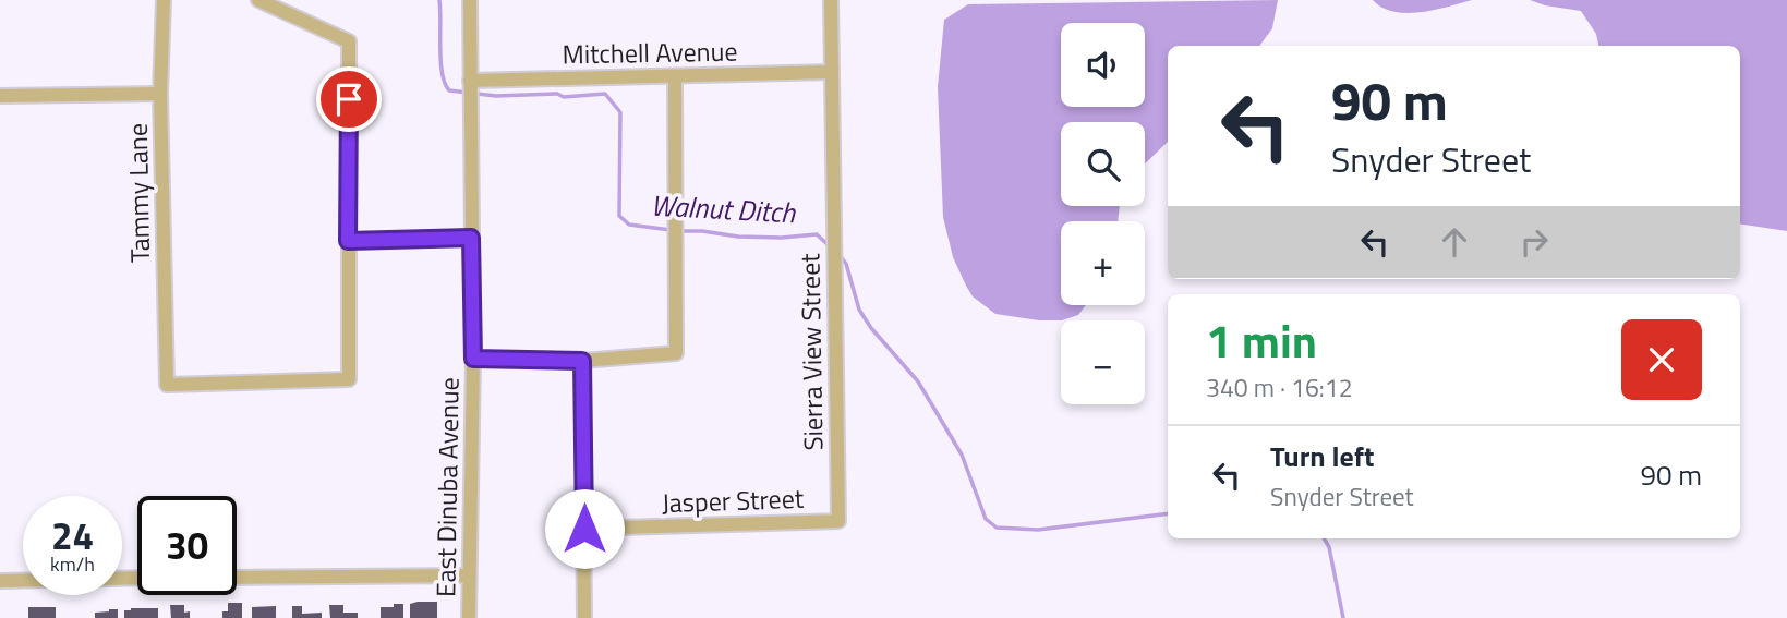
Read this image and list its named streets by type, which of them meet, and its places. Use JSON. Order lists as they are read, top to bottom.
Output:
{
  "streets": {
    "street": [
      "Mitchell Avenue",
      "Tammy Lane",
      "Sierra View Street",
      "East Dinuba Avenue",
      "Jasper Street"
    ]
  },
  "crossings": [
    ["Mitchell Avenue", "Sierra View Street"],
    ["Mitchell Avenue", "East Dinuba Avenue"],
    ["Sierra View Street", "Jasper Street"]
  ],
  "water": ["Walnut Ditch"],
  "page": {
    "map_buttons": ["+", "−"],
    "turn": ["90 m", "Snyder Street"],
    "heading": ["1 min", "340 m · 16:12"],
    "list": [
      {
        "name": "Turn left",
        "note": "Snyder Street",
        "value": "90 m"
      }
    ],
    "speed": "24 km/h",
    "limit": "30"
  }
}
